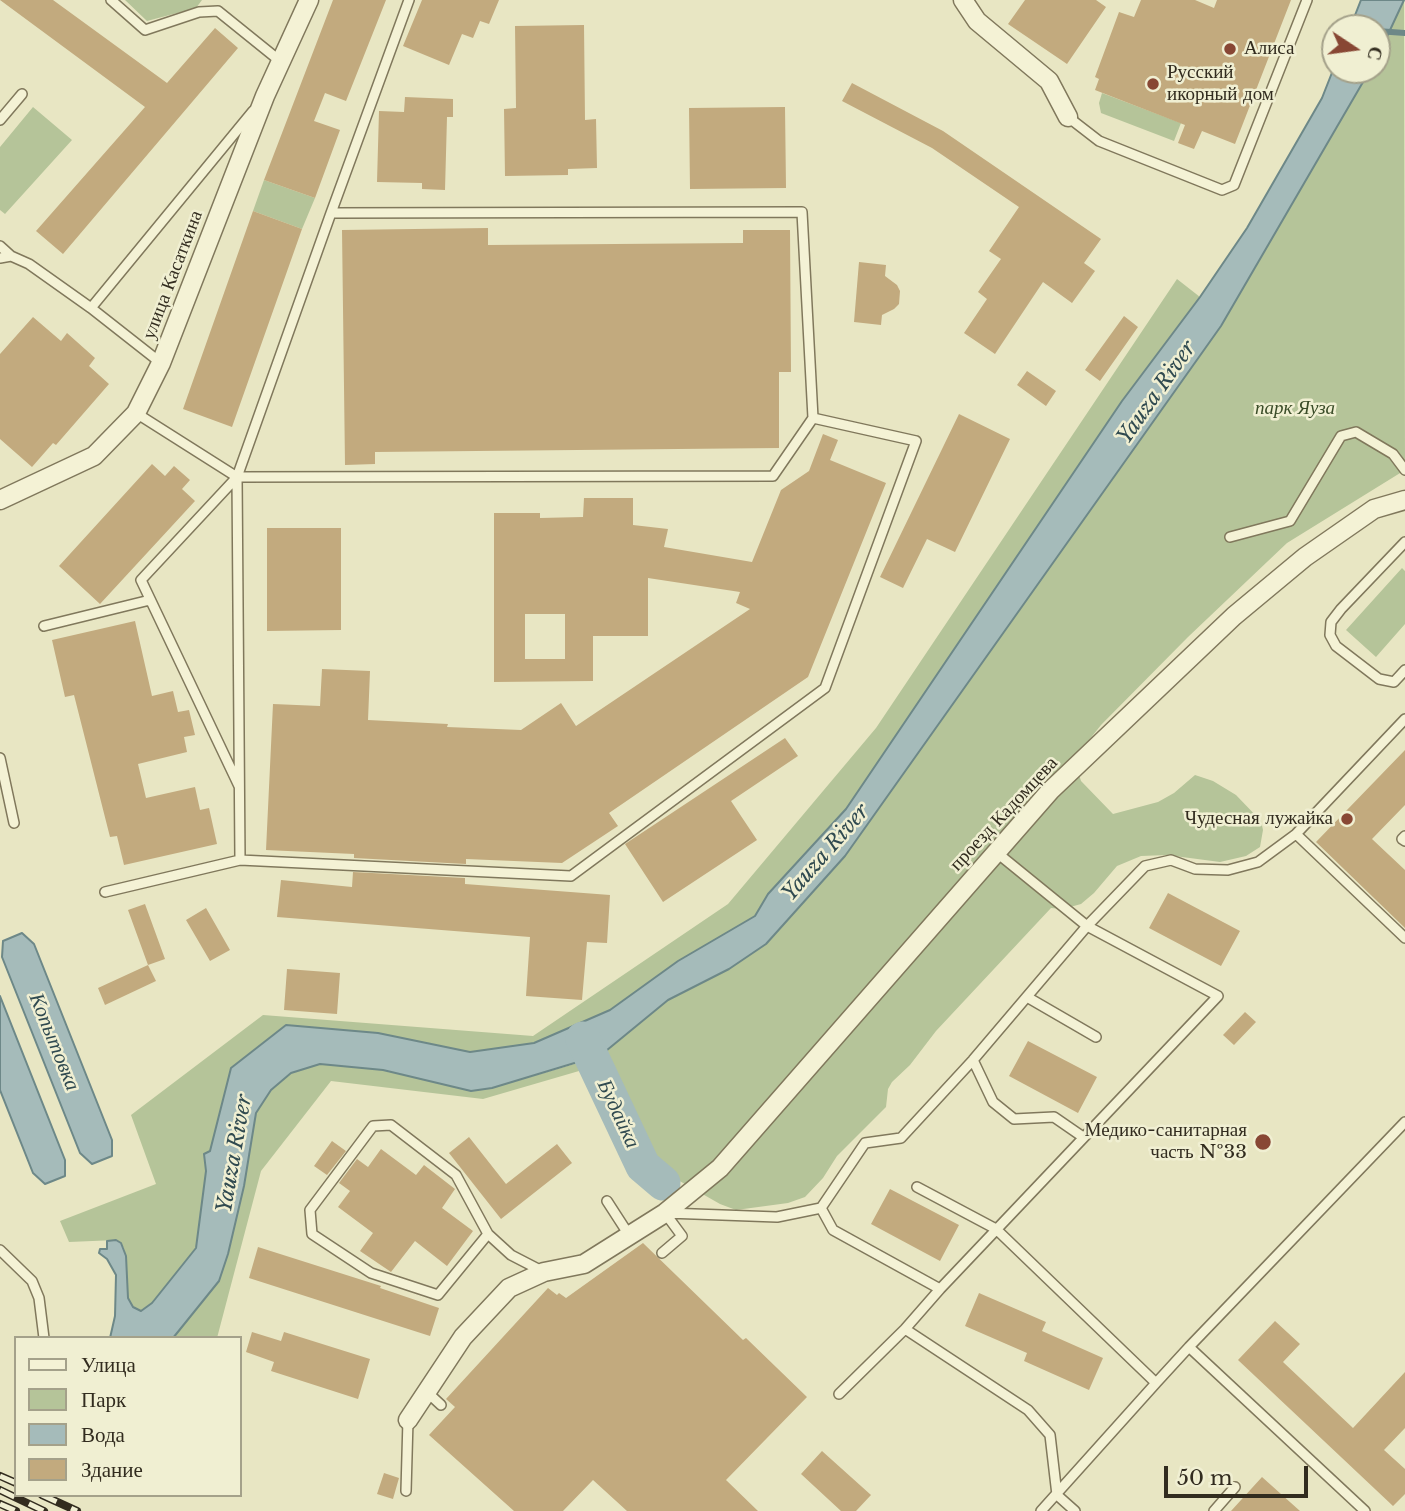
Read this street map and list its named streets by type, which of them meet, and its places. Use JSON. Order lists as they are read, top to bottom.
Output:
{
  "streets": {
    "street": ["улица Касаткина", "проезд Кадомцева"]
  },
  "water": ["Yauza River", "Копытовка", "Будайка"],
  "parks": ["парк Яуза"],
  "places": [
    "Алиса",
    "Русский икорный дом",
    "Чудесная лужайка",
    "Медико-санитарная часть №33"
  ],
  "legend": [
    "Улица",
    "Парк",
    "Вода",
    "Здание"
  ],
  "scale_bar": "50 m",
  "north": "right"
}
